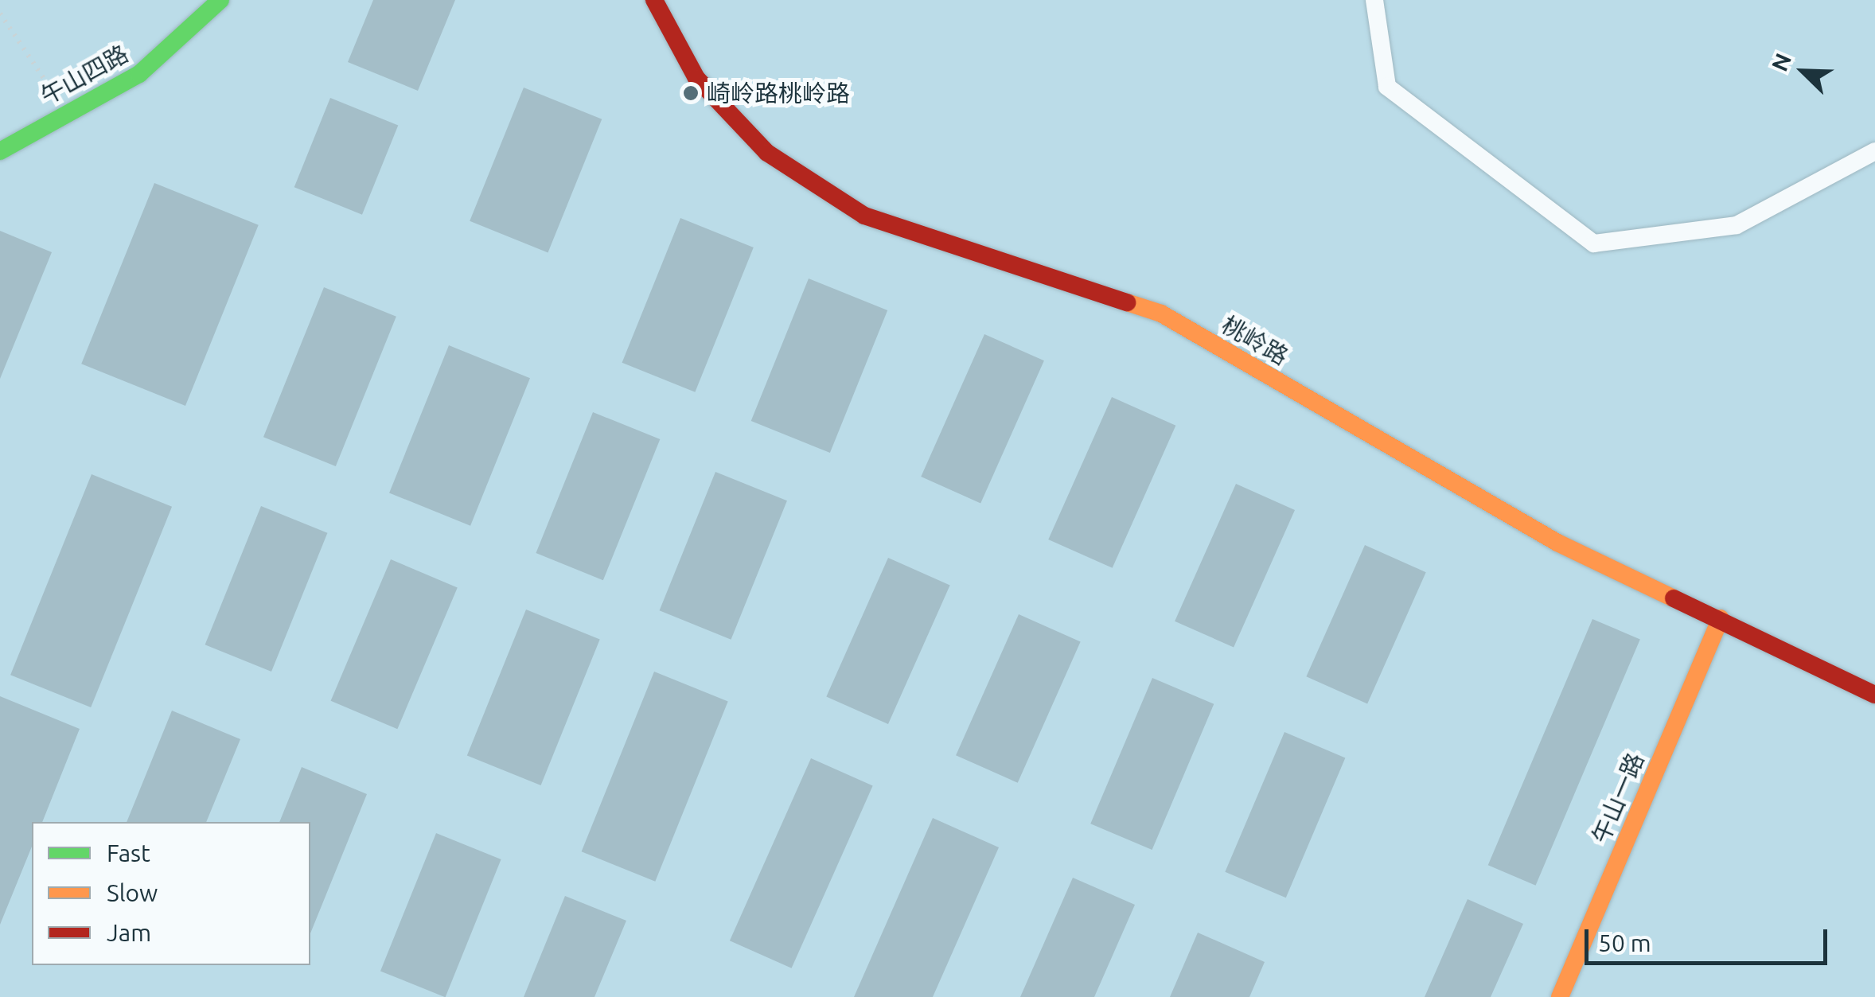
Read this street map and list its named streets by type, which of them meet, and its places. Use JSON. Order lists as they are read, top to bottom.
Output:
{
  "streets": {
    "street": ["午山四路", "桃岭路", "午山一路"]
  },
  "crossings": [
    ["桃岭路", "午山一路"]
  ],
  "places": ["崎岭路桃岭路"],
  "legend": ["Fast", "Slow", "Jam"],
  "scale_bar": "50 m",
  "north": "top left"
}
